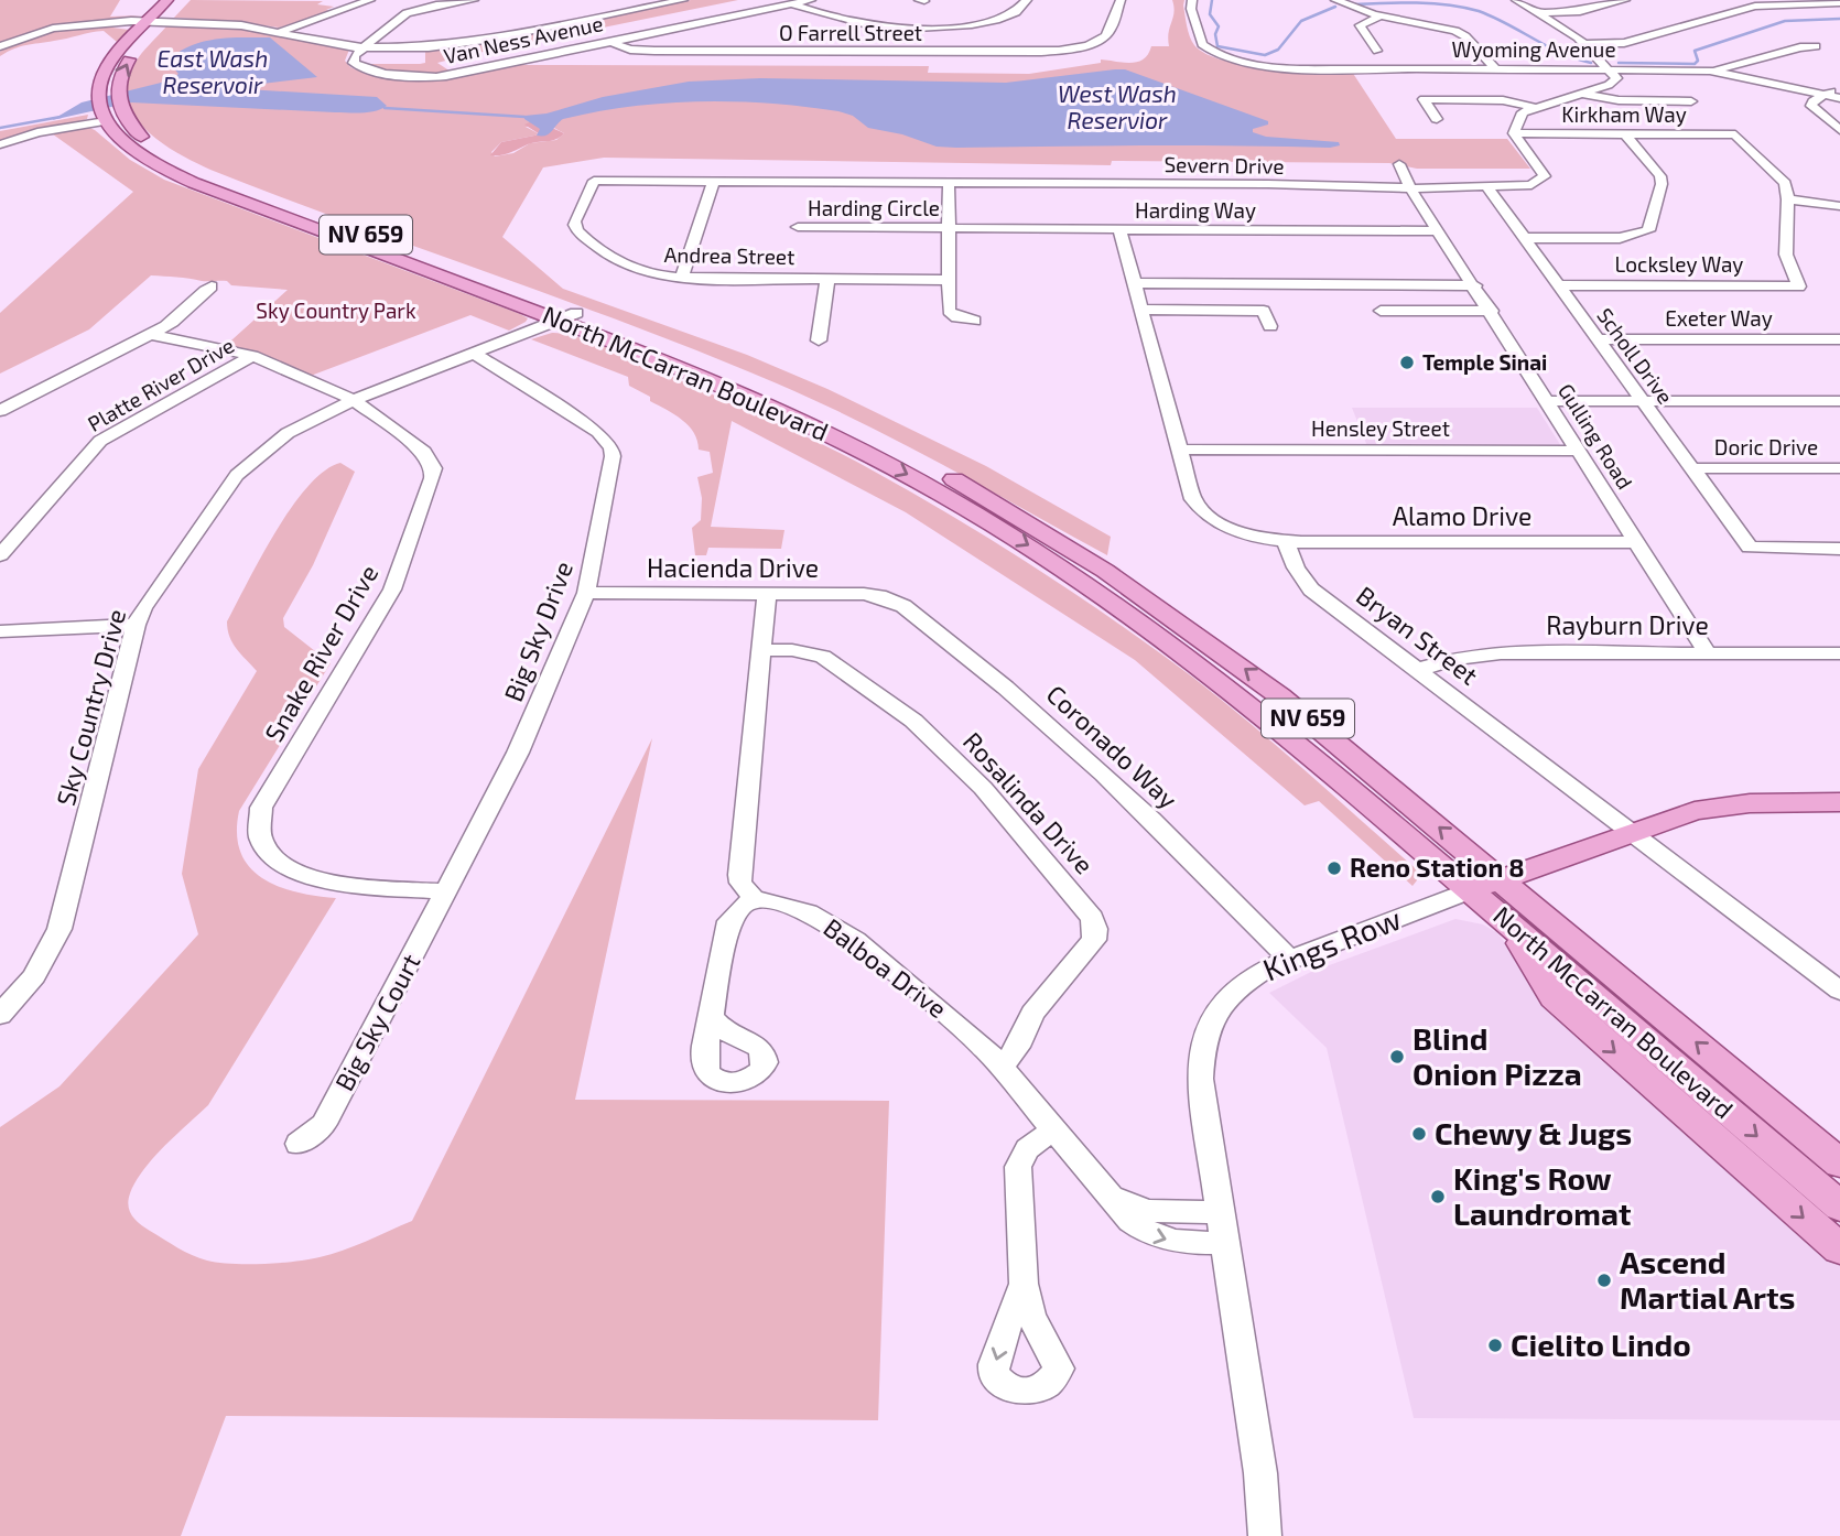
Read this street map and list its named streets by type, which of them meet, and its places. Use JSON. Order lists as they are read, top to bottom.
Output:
{
  "streets": {
    "main road": ["NV 659", "North McCarran Boulevard", "Kings Row"],
    "street": [
      "O Farrell Street",
      "Van Ness Avenue",
      "Wyoming Avenue",
      "Kirkham Way",
      "Severn Drive",
      "Harding Circle",
      "Harding Way",
      "Andrea Street",
      "Locksley Way",
      "Exeter Way",
      "Scholl Drive",
      "Platte River Drive",
      "Hensley Street",
      "Gulling Road",
      "Doric Drive",
      "Alamo Drive",
      "Hacienda Drive",
      "Rayburn Drive",
      "Big Sky Drive",
      "Bryan Street",
      "Snake River Drive",
      "Sky Country Drive",
      "Coronado Way",
      "Rosalinda Drive",
      "Balboa Drive",
      "Big Sky Court"
    ]
  },
  "crossings": [
    ["O Farrell Street", "Van Ness Avenue"],
    ["Kirkham Way", "Severn Drive"],
    ["Kirkham Way", "Locksley Way"],
    ["Severn Drive", "Andrea Street"],
    ["Severn Drive", "Scholl Drive"],
    ["Severn Drive", "Gulling Road"],
    ["Harding Circle", "Harding Way"],
    ["Harding Way", "Gulling Road"],
    ["Locksley Way", "Scholl Drive"],
    ["Exeter Way", "Scholl Drive"],
    ["Scholl Drive", "Doric Drive"],
    ["North McCarran Boulevard", "Sky Country Drive"],
    ["North McCarran Boulevard", "Kings Row"],
    ["Platte River Drive", "Snake River Drive"],
    ["Hensley Street", "Gulling Road"],
    ["Gulling Road", "Alamo Drive"],
    ["Gulling Road", "Rayburn Drive"],
    ["Alamo Drive", "Bryan Street"],
    ["Hacienda Drive", "Big Sky Drive"],
    ["Hacienda Drive", "Coronado Way"],
    ["Rayburn Drive", "Bryan Street"],
    ["Big Sky Drive", "Snake River Drive"],
    ["Big Sky Drive", "Sky Country Drive"],
    ["Big Sky Drive", "Big Sky Court"],
    ["Bryan Street", "Kings Row"],
    ["Snake River Drive", "Sky Country Drive"],
    ["Snake River Drive", "Big Sky Court"],
    ["Coronado Way", "Kings Row"],
    ["Rosalinda Drive", "Balboa Drive"],
    ["Kings Row", "Balboa Drive"]
  ],
  "water": ["East Wash Reservoir", "West Wash Reservior"],
  "parks": ["Sky Country Park"],
  "places": [
    "Temple Sinai",
    "Reno Station 8",
    "Blind Onion Pizza",
    "Chewy & Jugs",
    "King's Row Laundromat",
    "Ascend Martial Arts",
    "Cielito Lindo"
  ]
}
